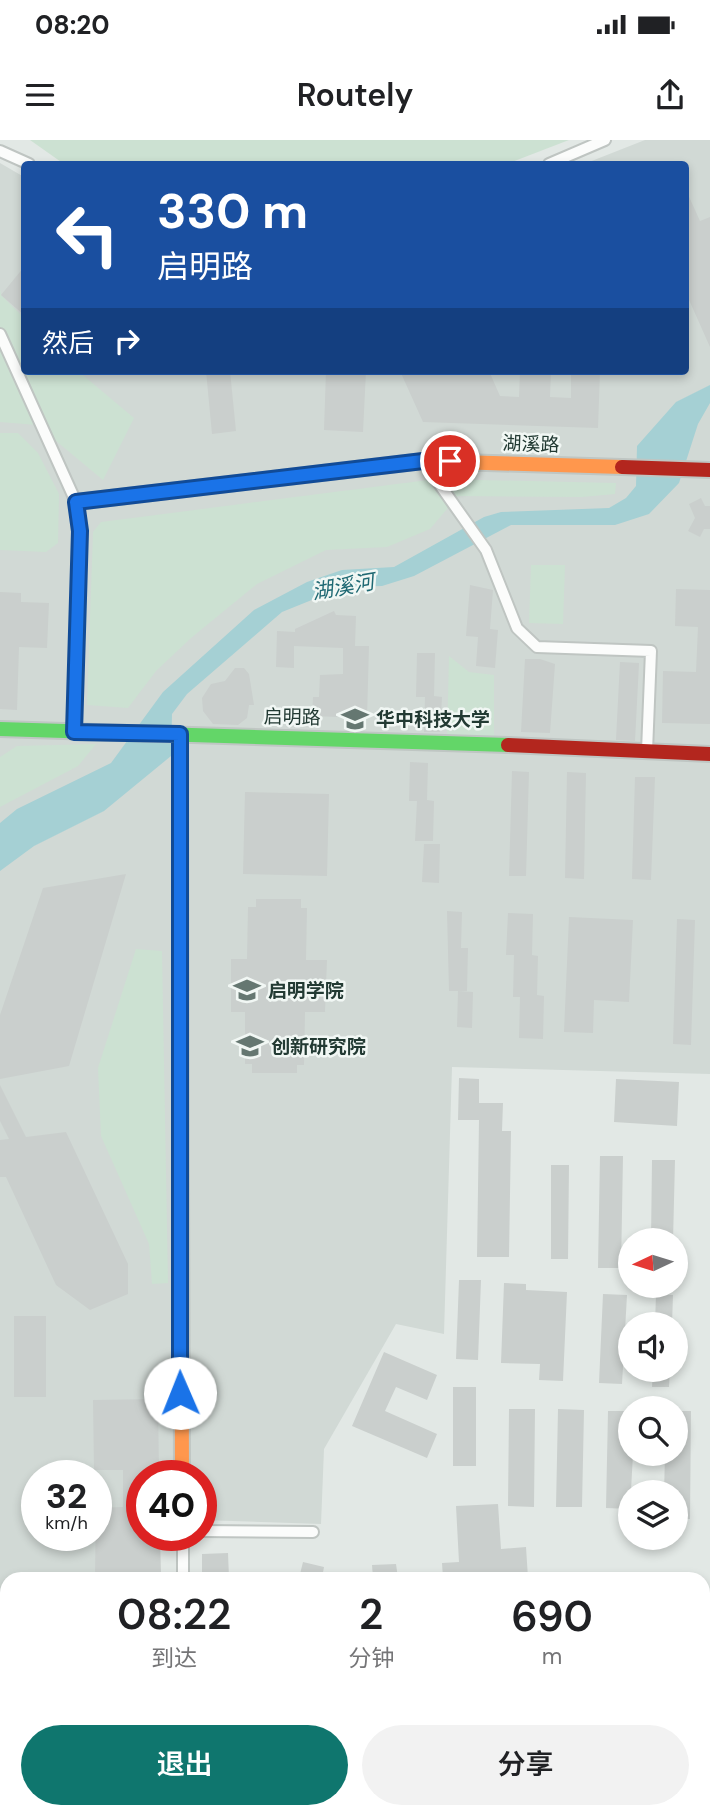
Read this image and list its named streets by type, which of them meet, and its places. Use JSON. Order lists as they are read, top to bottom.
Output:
{
  "streets": {
    "street": ["湖溪路", "启明路"]
  },
  "water": ["湖溪河"],
  "places": {
    "school or university": ["华中科技大学", "启明学院", "创新研究院"]
  },
  "north": "left",
  "page": {
    "status": "08:20",
    "header": "Routely",
    "turn": ["330 m", "启明路"],
    "then": "然后",
    "speed": "32 km/h",
    "limit": "40",
    "eta": [
      "08:22",
      "到达",
      "2",
      "分钟",
      "690",
      "m"
    ],
    "buttons": ["退出", "分享"]
  }
}
